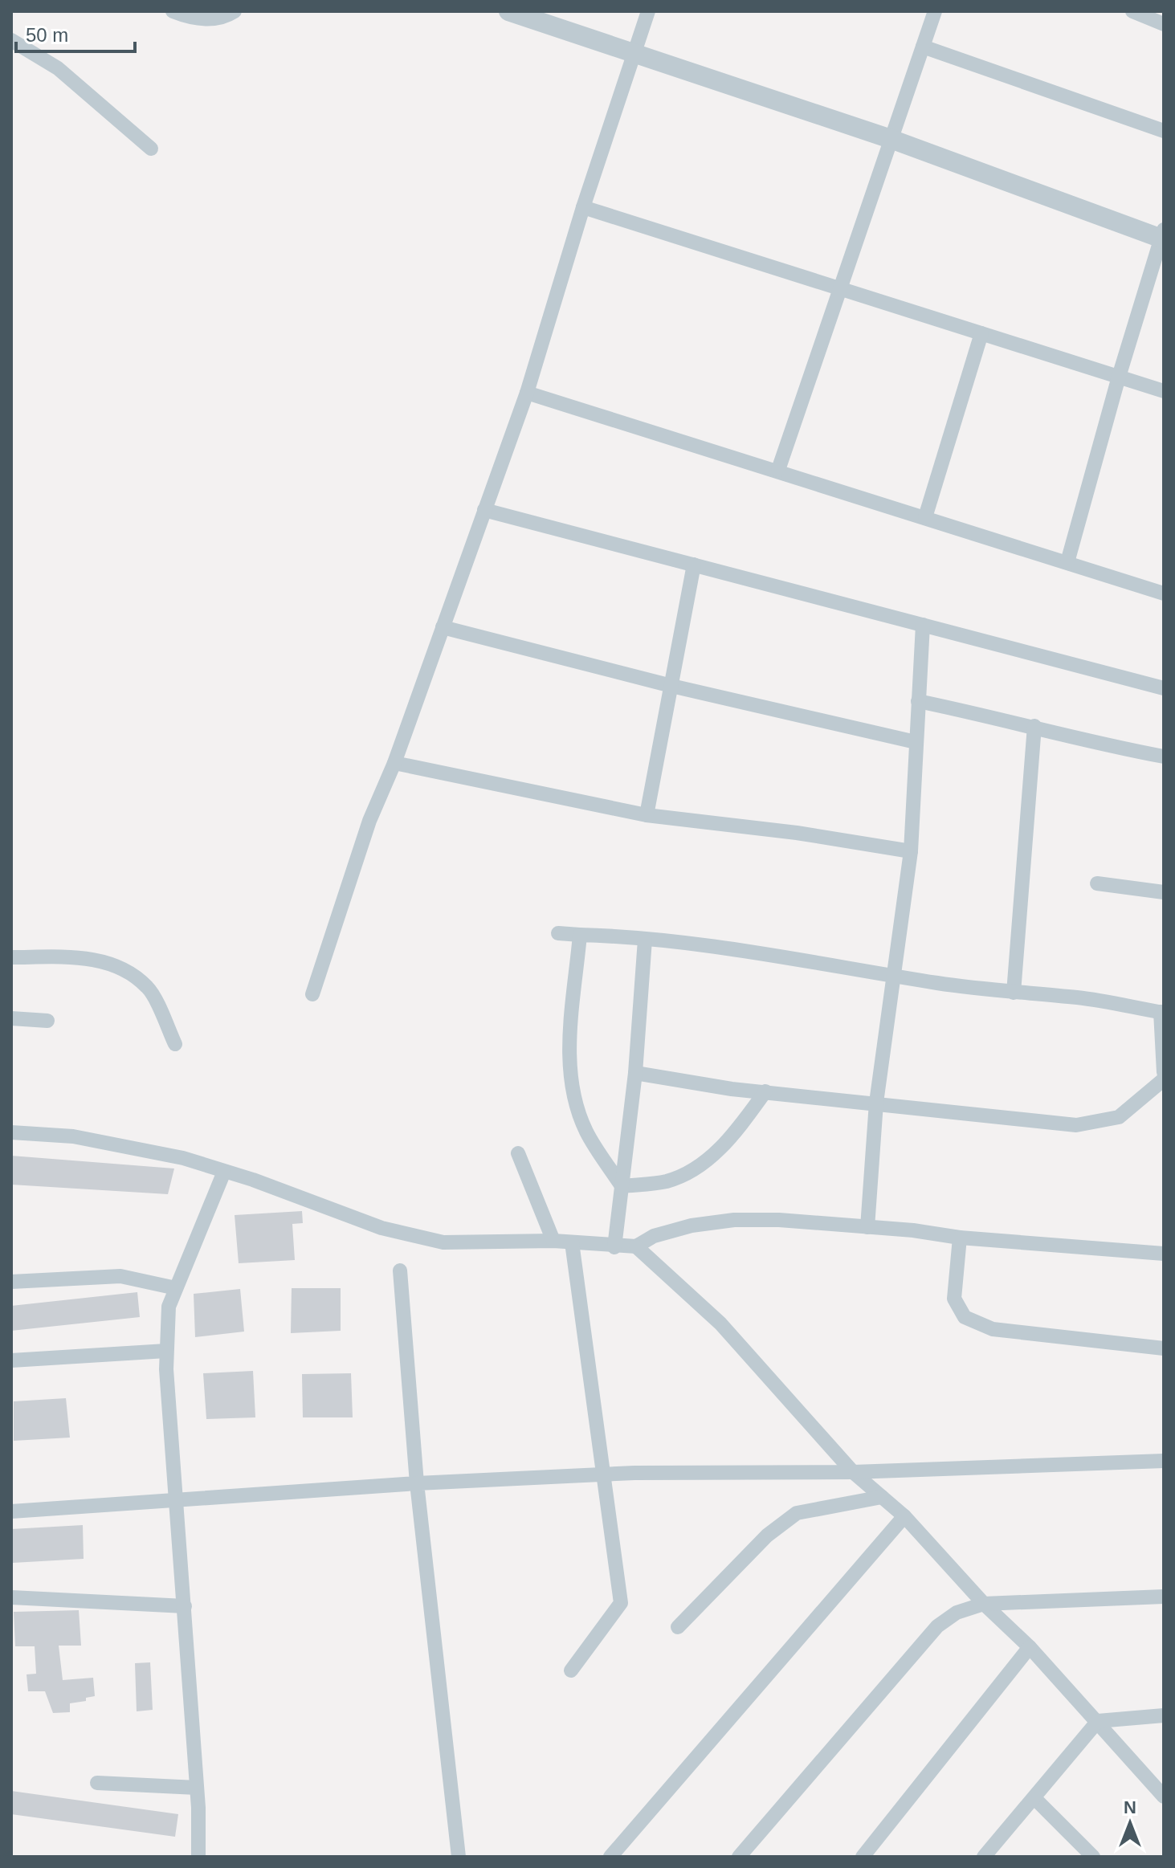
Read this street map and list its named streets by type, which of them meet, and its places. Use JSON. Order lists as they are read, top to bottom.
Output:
{
  "scale_bar": "50 m",
  "north": "top"
}
